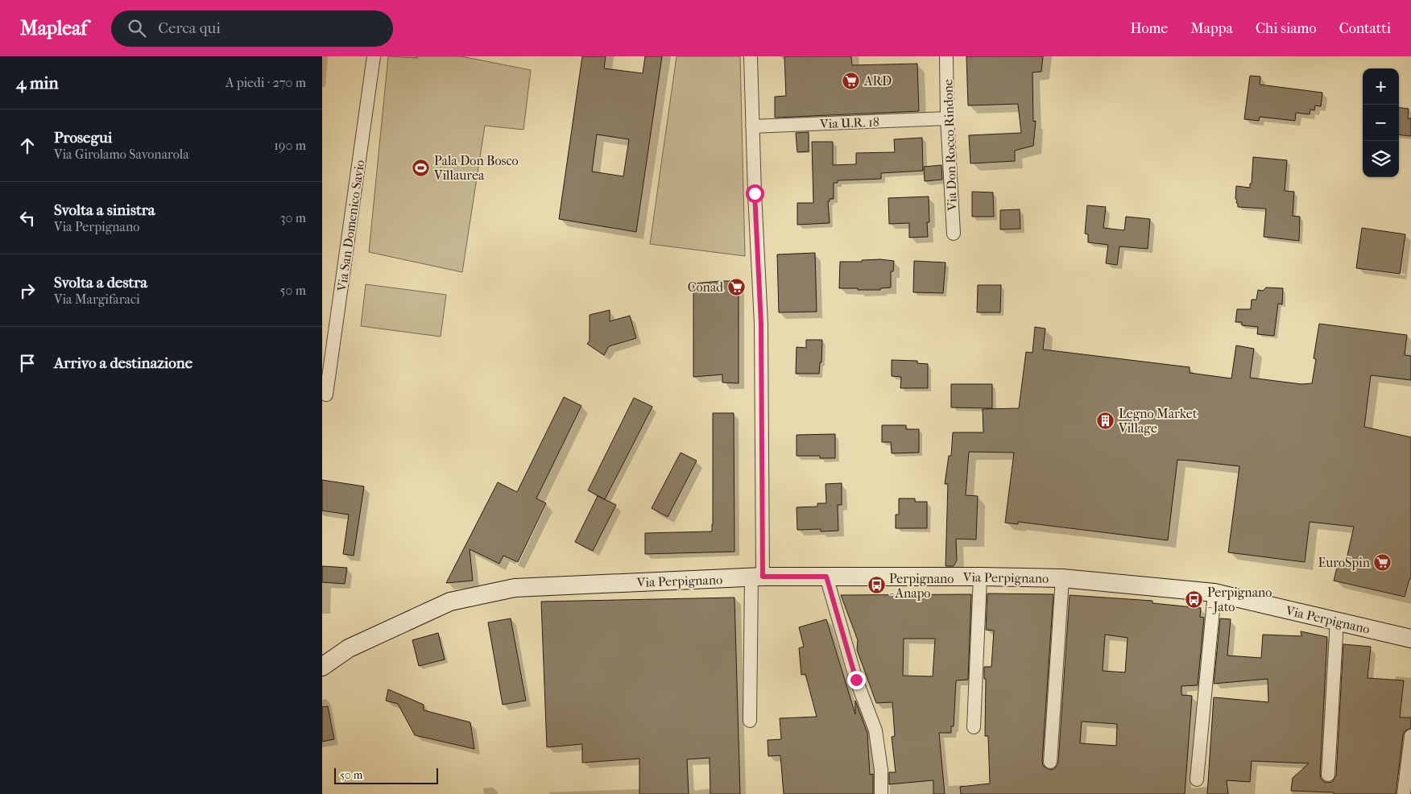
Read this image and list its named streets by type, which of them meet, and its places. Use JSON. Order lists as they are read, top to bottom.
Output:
{
  "streets": {
    "street": [
      "Via U.R. 18",
      "Via Don Rocco Rindone",
      "Via San Domenico Savio",
      "Via Perpignano"
    ]
  },
  "crossings": [
    ["Via U.R. 18", "Via Don Rocco Rindone"]
  ],
  "places": {
    "supermarket": ["ARD", "Conad", "EuroSpin"],
    "sports": ["Pala Don Bosco Villaurea"],
    "building": ["Legno Market Village"],
    "bus stop": ["Perpignano - Anapo", "Perpignano - Jato"]
  },
  "scale_bar": "50 m",
  "page": {
    "header": "Mapleaf",
    "search": "Cerca qui",
    "nav": [
      "Home",
      "Mappa",
      "Chi siamo",
      "Contatti"
    ],
    "heading": ["4 min", "A piedi · 270 m"],
    "map_buttons": ["+", "−"],
    "list": [
      ["Prosegui", "Via Girolamo Savonarola", "190 m"],
      ["Svolta a sinistra", "Via Perpignano", "30 m"],
      ["Svolta a destra", "Via Margifaraci", "50 m"],
      "Arrivo a destinazione"
    ],
    "scale": "50 m"
  }
}
